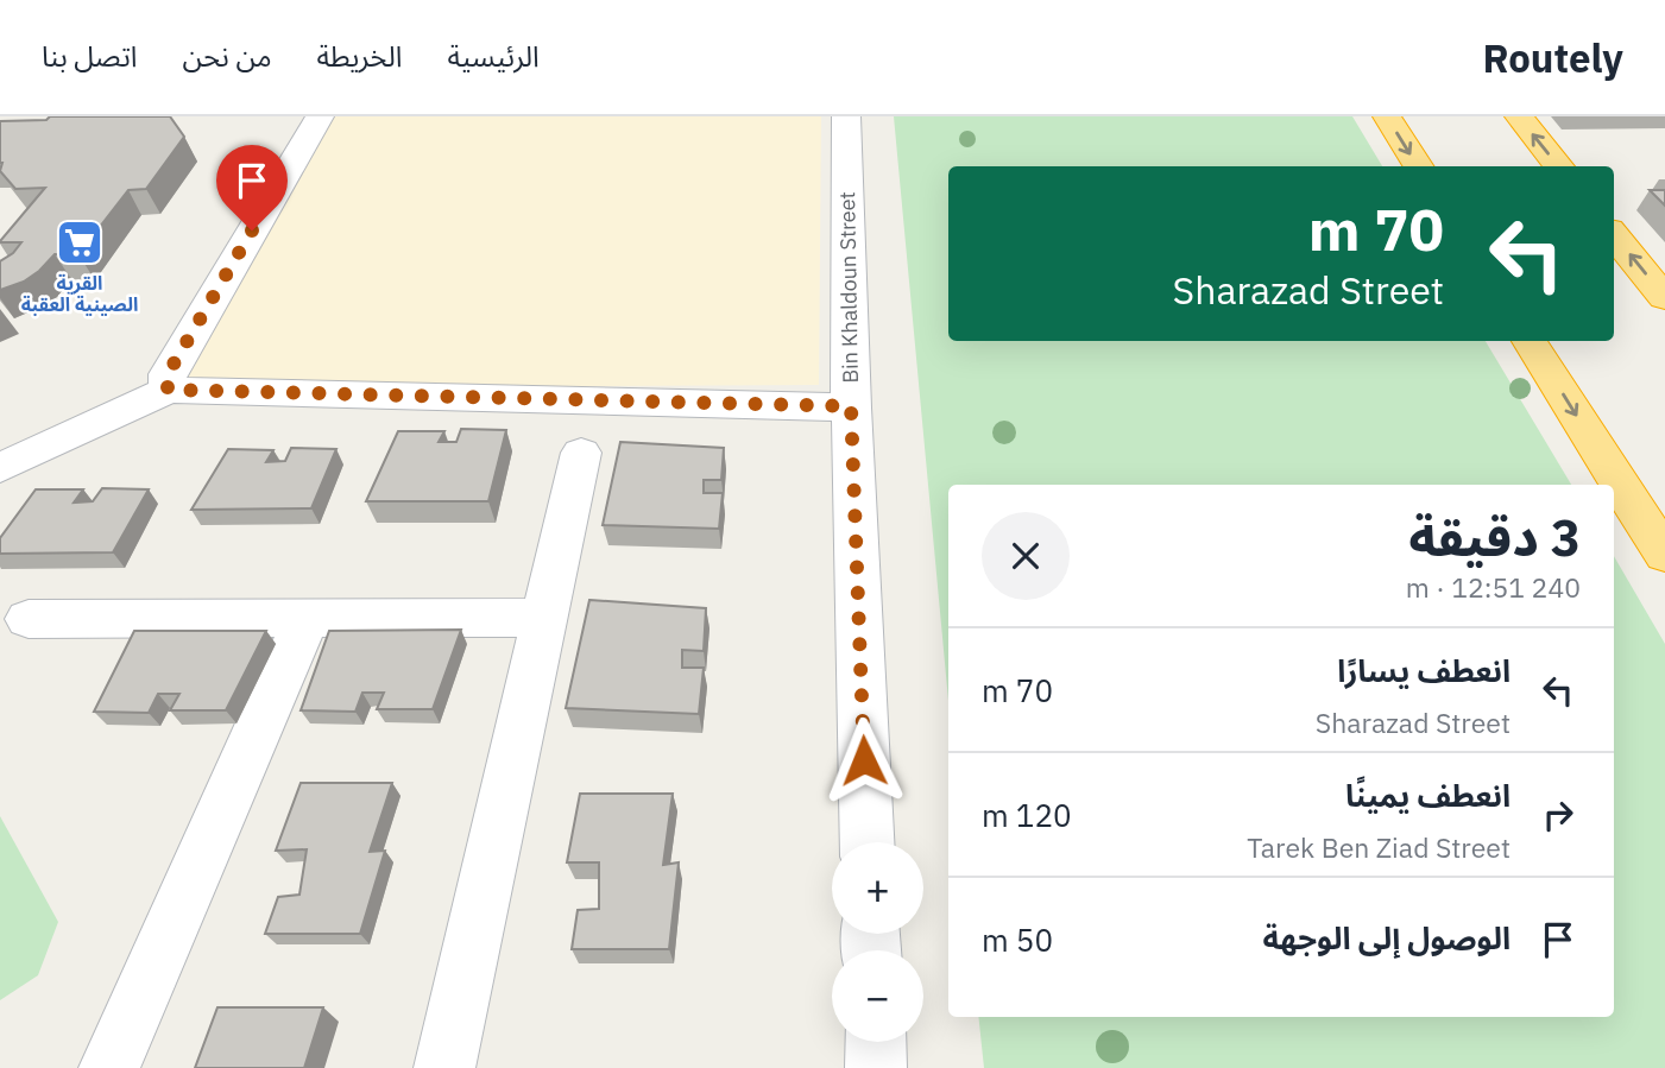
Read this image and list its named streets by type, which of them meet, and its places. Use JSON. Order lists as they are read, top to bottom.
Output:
{
  "streets": {
    "street": ["Bin Khaldoun Street"]
  },
  "places": {
    "supermarket": ["القرية الصينية العقبة"]
  },
  "page": {
    "header": "Routely",
    "nav": [
      "الرئيسية",
      "الخريطة",
      "من نحن",
      "اتصل بنا"
    ],
    "turn": ["70 m", "Sharazad Street"],
    "heading": ["3 دقيقة", "240 m · 12:51"],
    "list": [
      {
        "name": "انعطف يسارًا",
        "note": "Sharazad Street",
        "value": "70 m"
      },
      {
        "name": "انعطف يمينًا",
        "note": "Tarek Ben Ziad Street",
        "value": "120 m"
      },
      {
        "name": "الوصول إلى الوجهة",
        "value": "50 m"
      }
    ],
    "map_buttons": ["+", "−"]
  }
}
